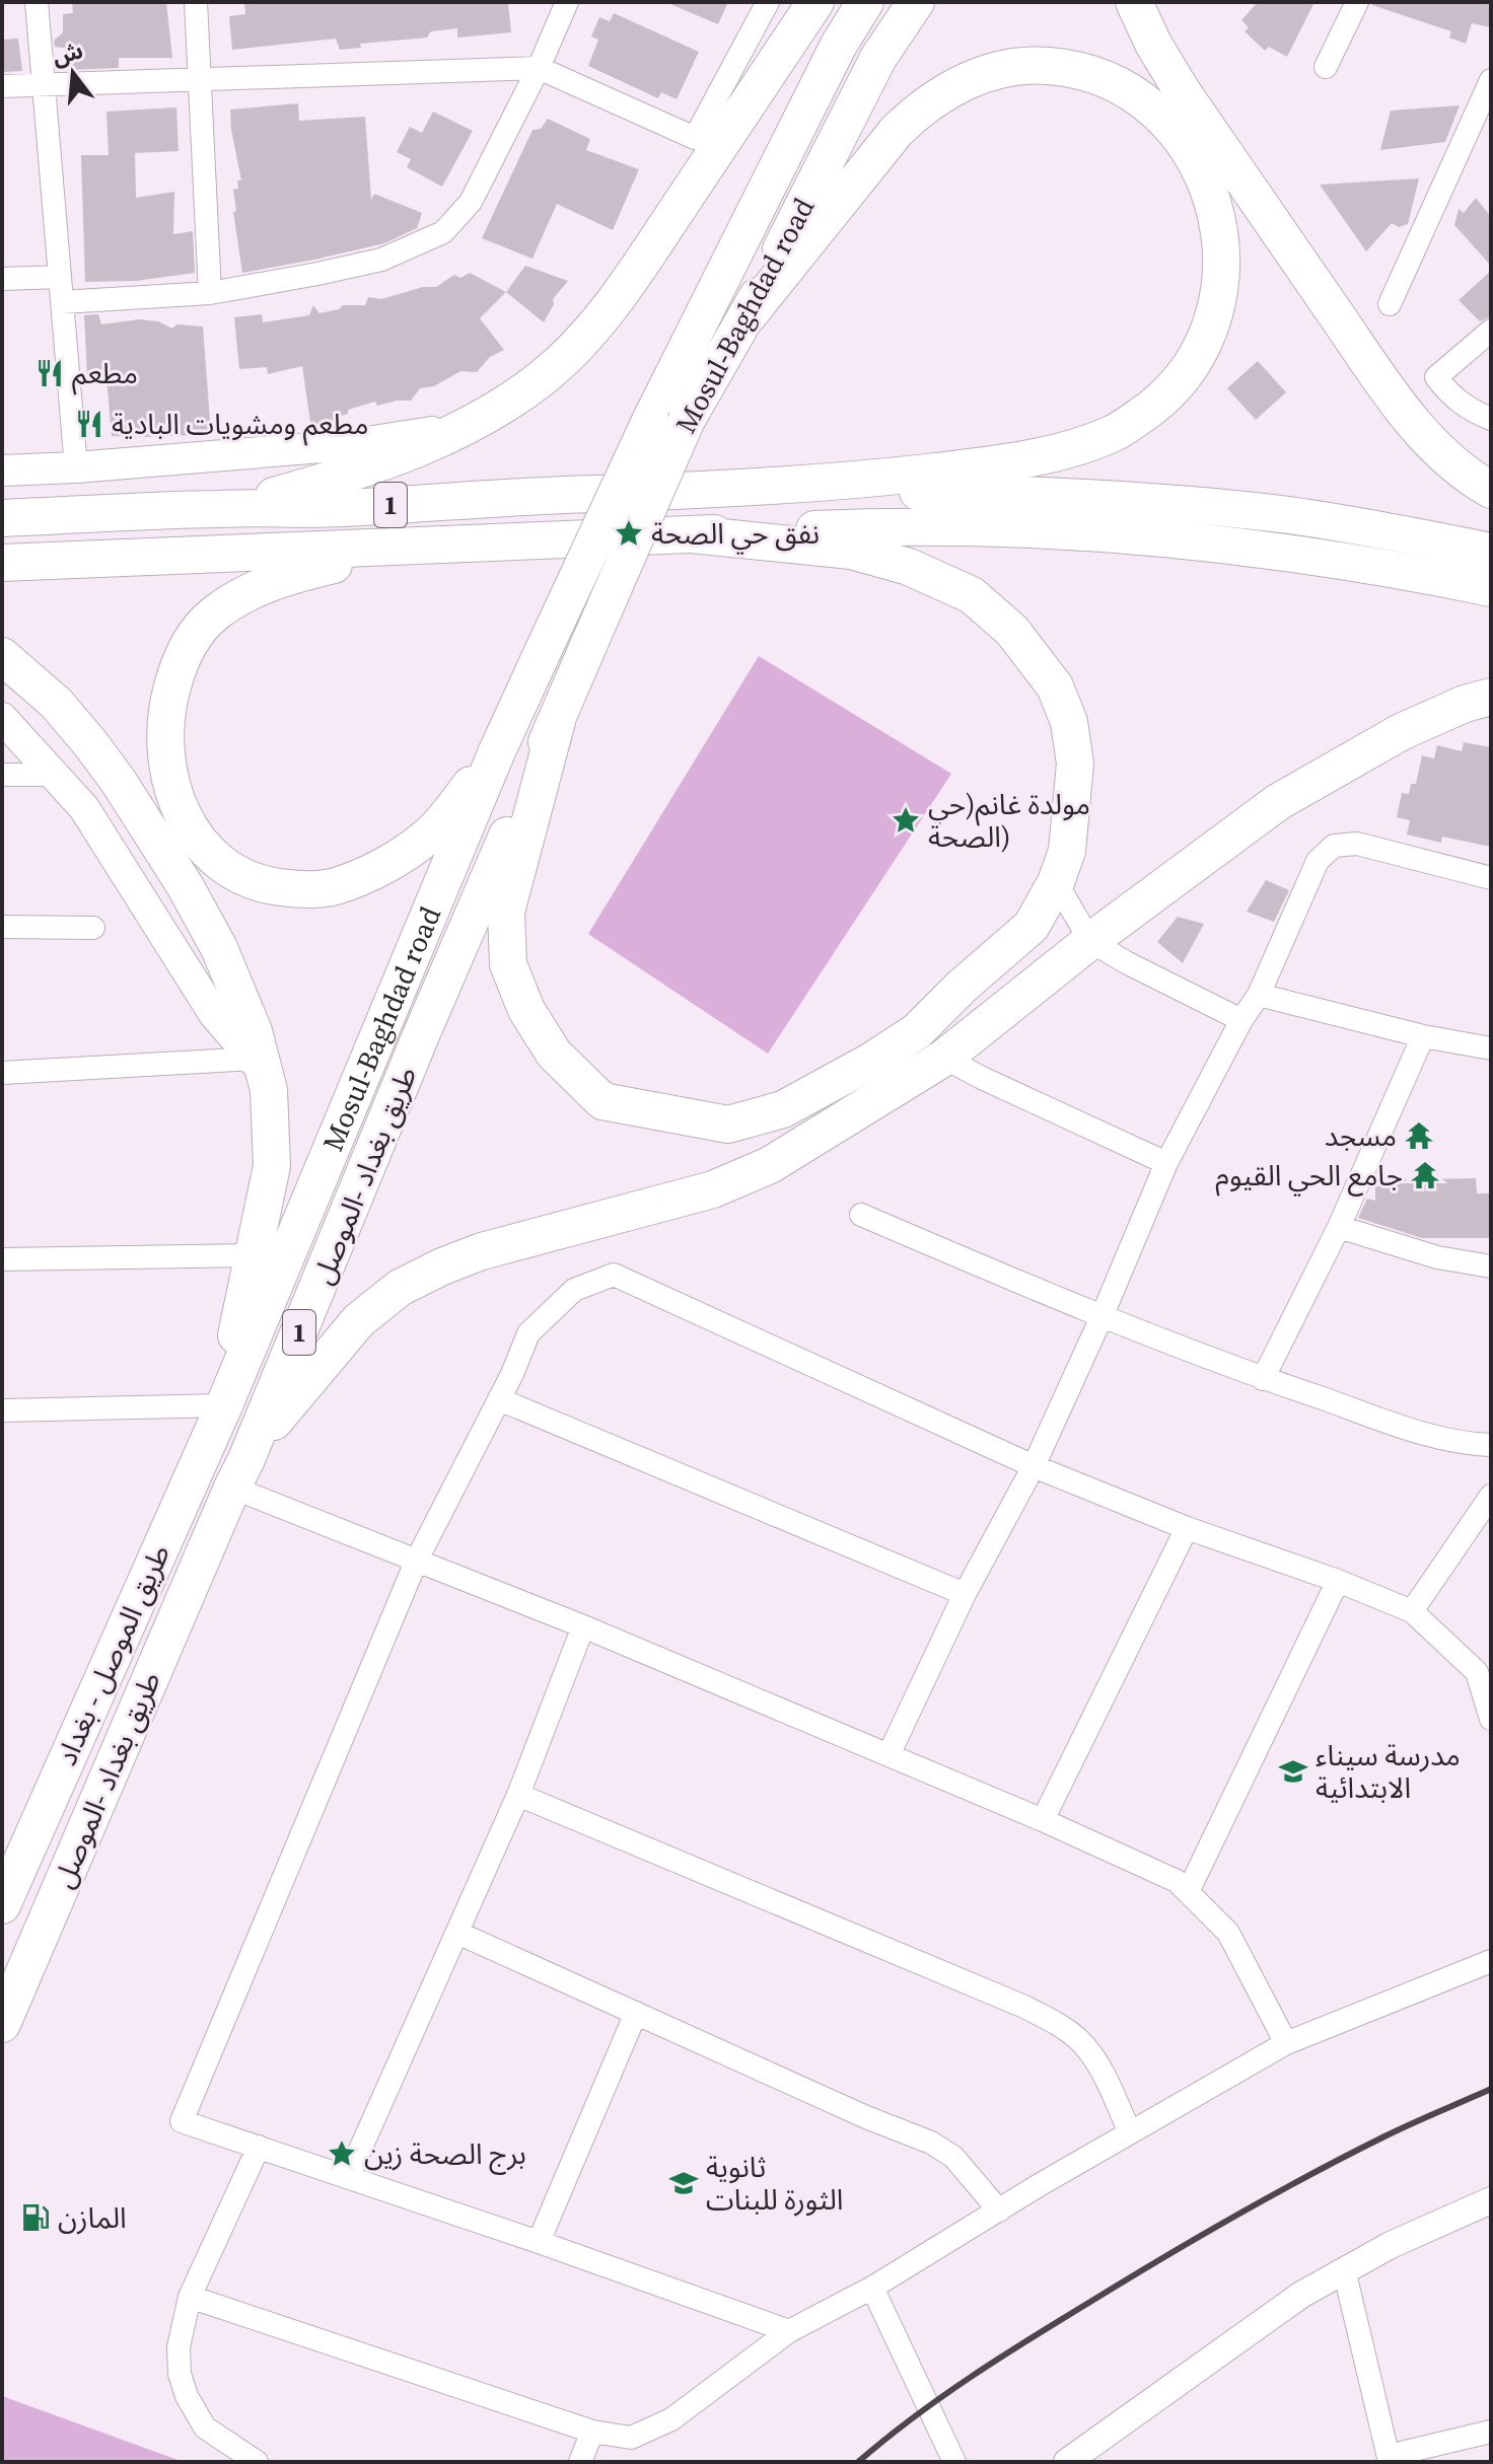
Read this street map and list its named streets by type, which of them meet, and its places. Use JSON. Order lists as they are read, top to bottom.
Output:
{
  "streets": {
    "highway": [
      "Mosul-Baghdad road",
      "1",
      "طريق بغداد -الموصل",
      "طريق الموصل - بغداد"
    ]
  },
  "crossings": [
    ["Mosul-Baghdad road", "طريق بغداد -الموصل"],
    ["Mosul-Baghdad road", "طريق الموصل - بغداد"]
  ],
  "places": {
    "restaurant": ["مطعم", "مطعم ومشويات البادية"],
    "place": ["نفق حي الصحة", "مولدة غانم(حي الصحة)", "برج الصحة زين"],
    "temple": ["مسجد", "جامع الحي القيوم"],
    "school or university": ["مدرسة سيناء الابتدائية", "ثانوية الثورة للبنات"],
    "fuel station": ["المازن"]
  },
  "north": "top"
}
